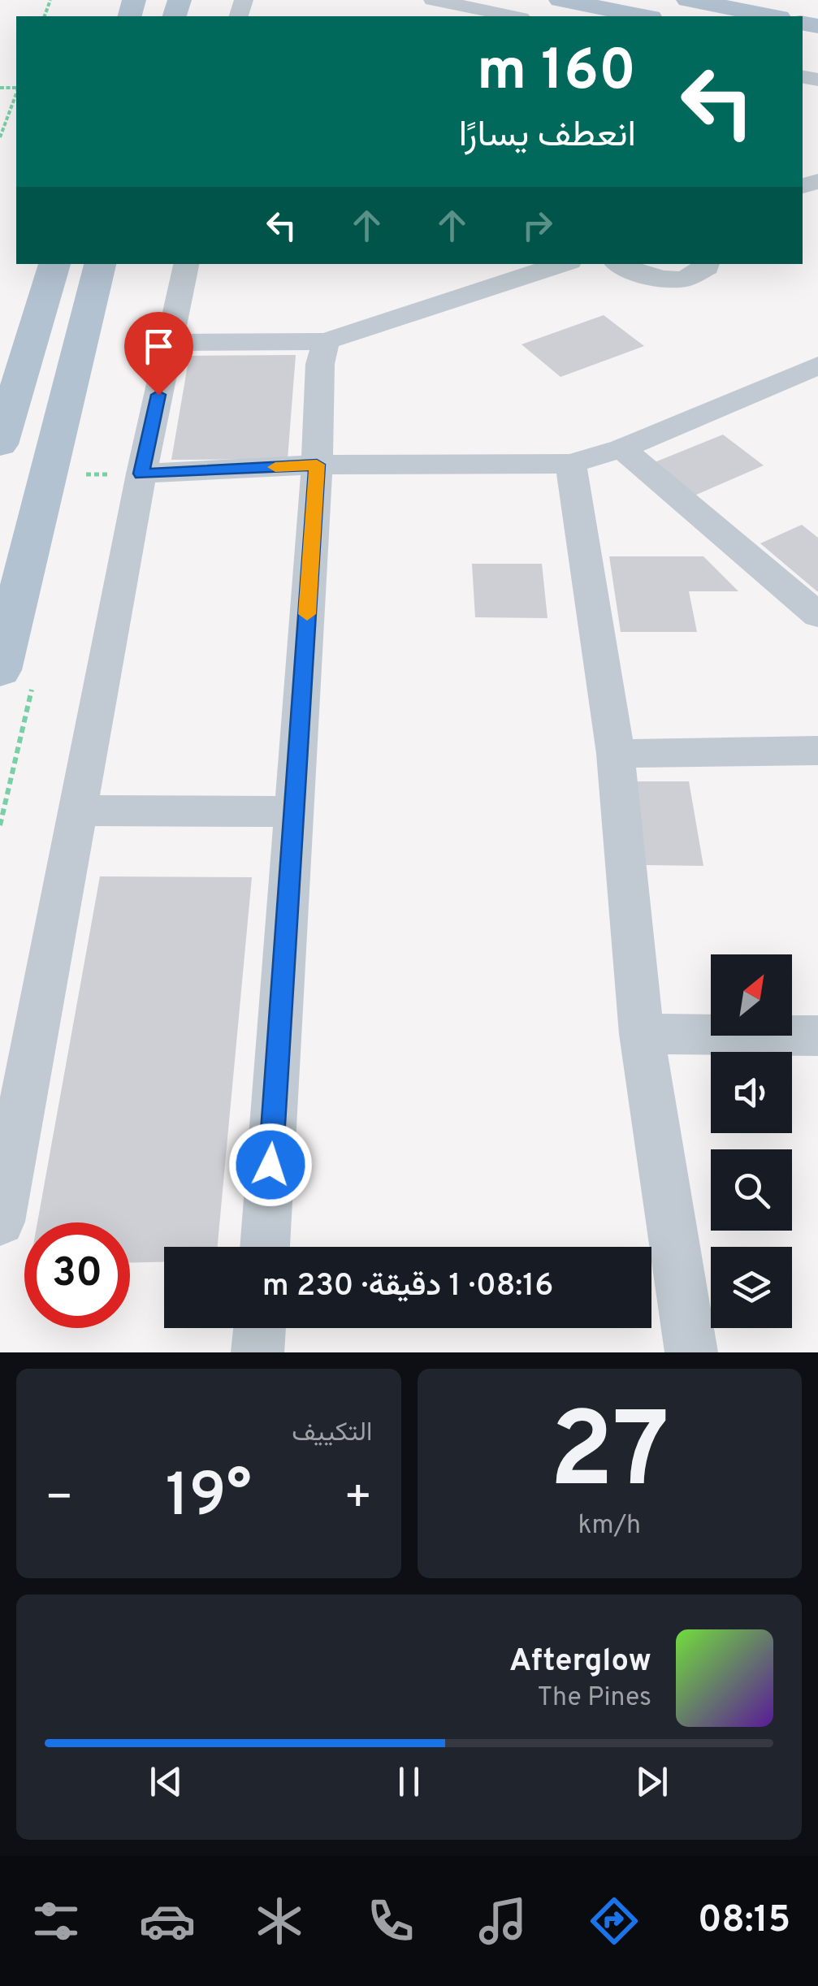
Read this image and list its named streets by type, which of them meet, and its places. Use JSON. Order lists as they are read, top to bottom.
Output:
{
  "north": "top right",
  "page": {
    "turn": ["160 m", "انعطف يسارًا"],
    "limit": "30",
    "trip": "08:16 · 1 دقيقة · 230 m",
    "tile": [
      ["27", "km/h"],
      "التكييف"
    ],
    "heat": ["−", "19°", "+"],
    "song": ["Afterglow", "The Pines"],
    "tabs": "08:15"
  }
}
